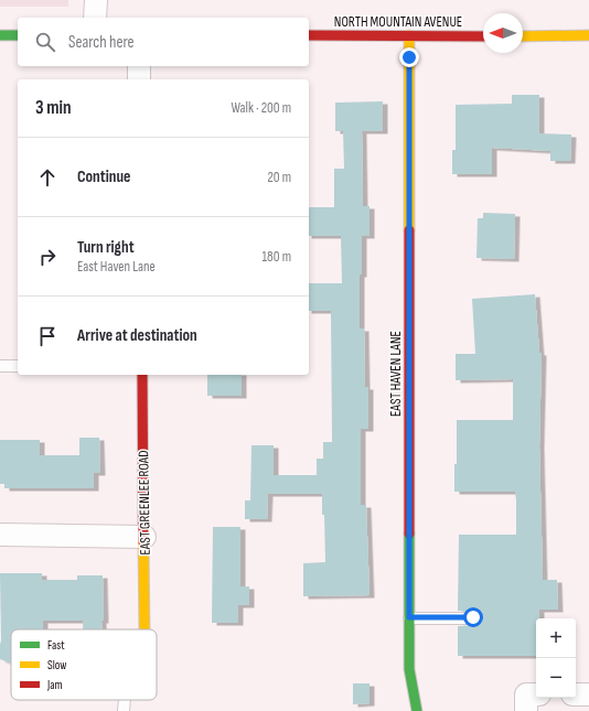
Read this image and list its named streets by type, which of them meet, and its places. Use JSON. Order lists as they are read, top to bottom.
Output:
{
  "streets": {
    "street": ["NORTH MOUNTAIN AVENUE", "EAST HAVEN LANE", "EAST GREENLEE ROAD"]
  },
  "crossings": [
    ["NORTH MOUNTAIN AVENUE", "EAST HAVEN LANE"]
  ],
  "legend": ["Fast", "Slow", "Jam"],
  "north": "left",
  "page": {
    "search": "Search here",
    "heading": ["3 min", "Walk · 200 m"],
    "list": [
      ["Continue", "20 m"],
      ["Turn right", "East Haven Lane", "180 m"],
      "Arrive at destination"
    ],
    "map_buttons": ["+", "−"]
  }
}
